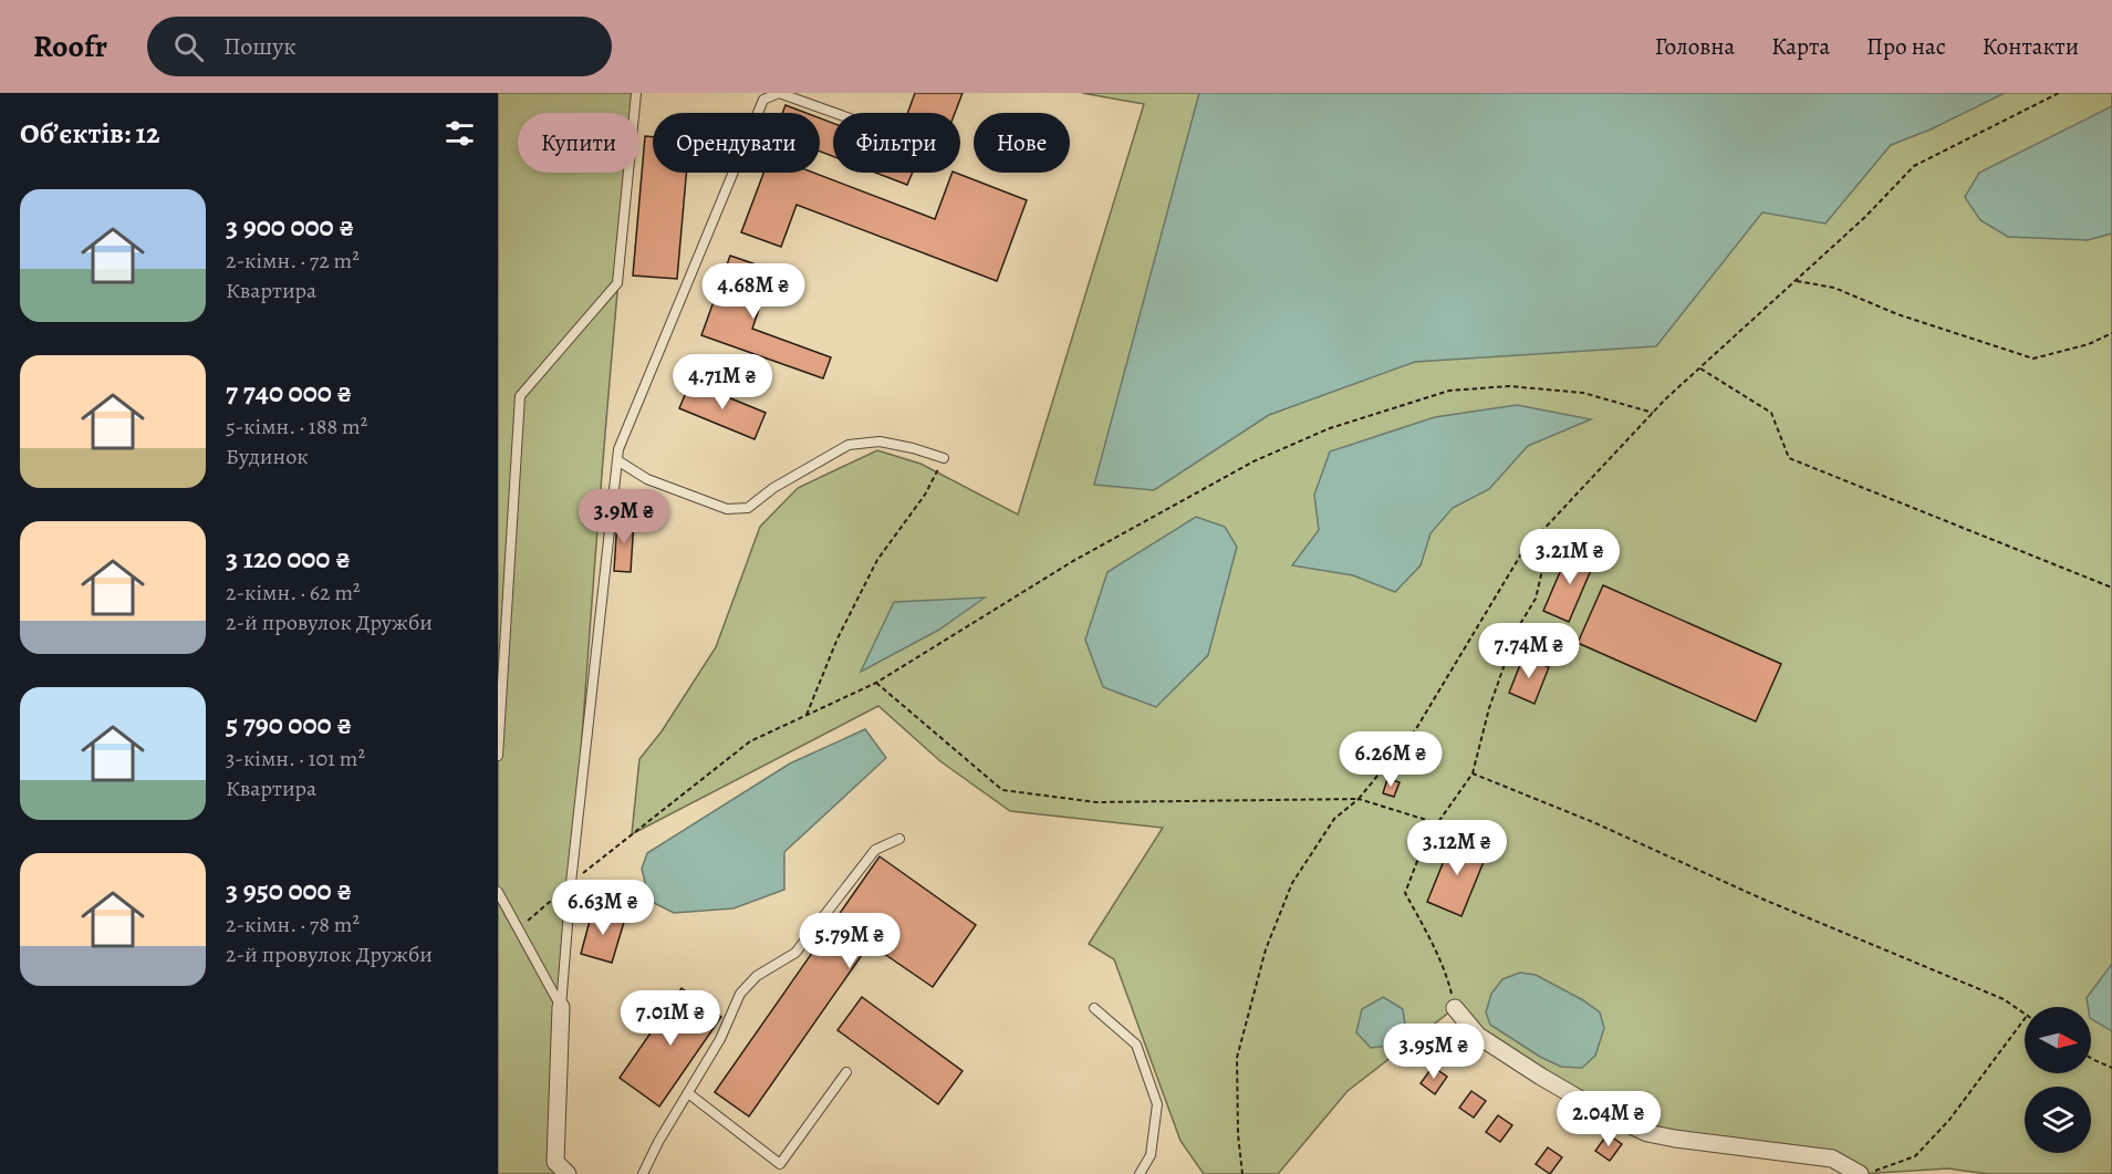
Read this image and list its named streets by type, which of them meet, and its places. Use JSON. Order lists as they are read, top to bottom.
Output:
{
  "north": "right",
  "page": {
    "header": "Roofr",
    "search": "Пошук",
    "nav": [
      "Головна",
      "Карта",
      "Про нас",
      "Контакти"
    ],
    "heading": "Об’єктів: 12",
    "chip": [
      "Купити",
      "Орендувати",
      "Фільтри",
      "Нове"
    ],
    "list": [
      {
        "name": "3 900 000 ₴",
        "note": "2-кімн. · 72 m² · Квартира"
      },
      {
        "name": "7 740 000 ₴",
        "note": "5-кімн. · 188 m² · Будинок"
      },
      {
        "name": "3 120 000 ₴",
        "note": "2-кімн. · 62 m² · 2-й провулок Дружби"
      },
      {
        "name": "5 790 000 ₴",
        "note": "3-кімн. · 101 m² · Квартира"
      },
      {
        "name": "3 950 000 ₴",
        "note": "2-кімн. · 78 m² · 2-й провулок Дружби"
      }
    ],
    "price": [
      "4.68M ₴",
      "4.71M ₴",
      "3.9M ₴",
      "3.21M ₴",
      "7.74M ₴",
      "6.26M ₴",
      "3.12M ₴",
      "6.63M ₴",
      "5.79M ₴",
      "7.01M ₴",
      "3.95M ₴",
      "2.04M ₴"
    ]
  }
}
